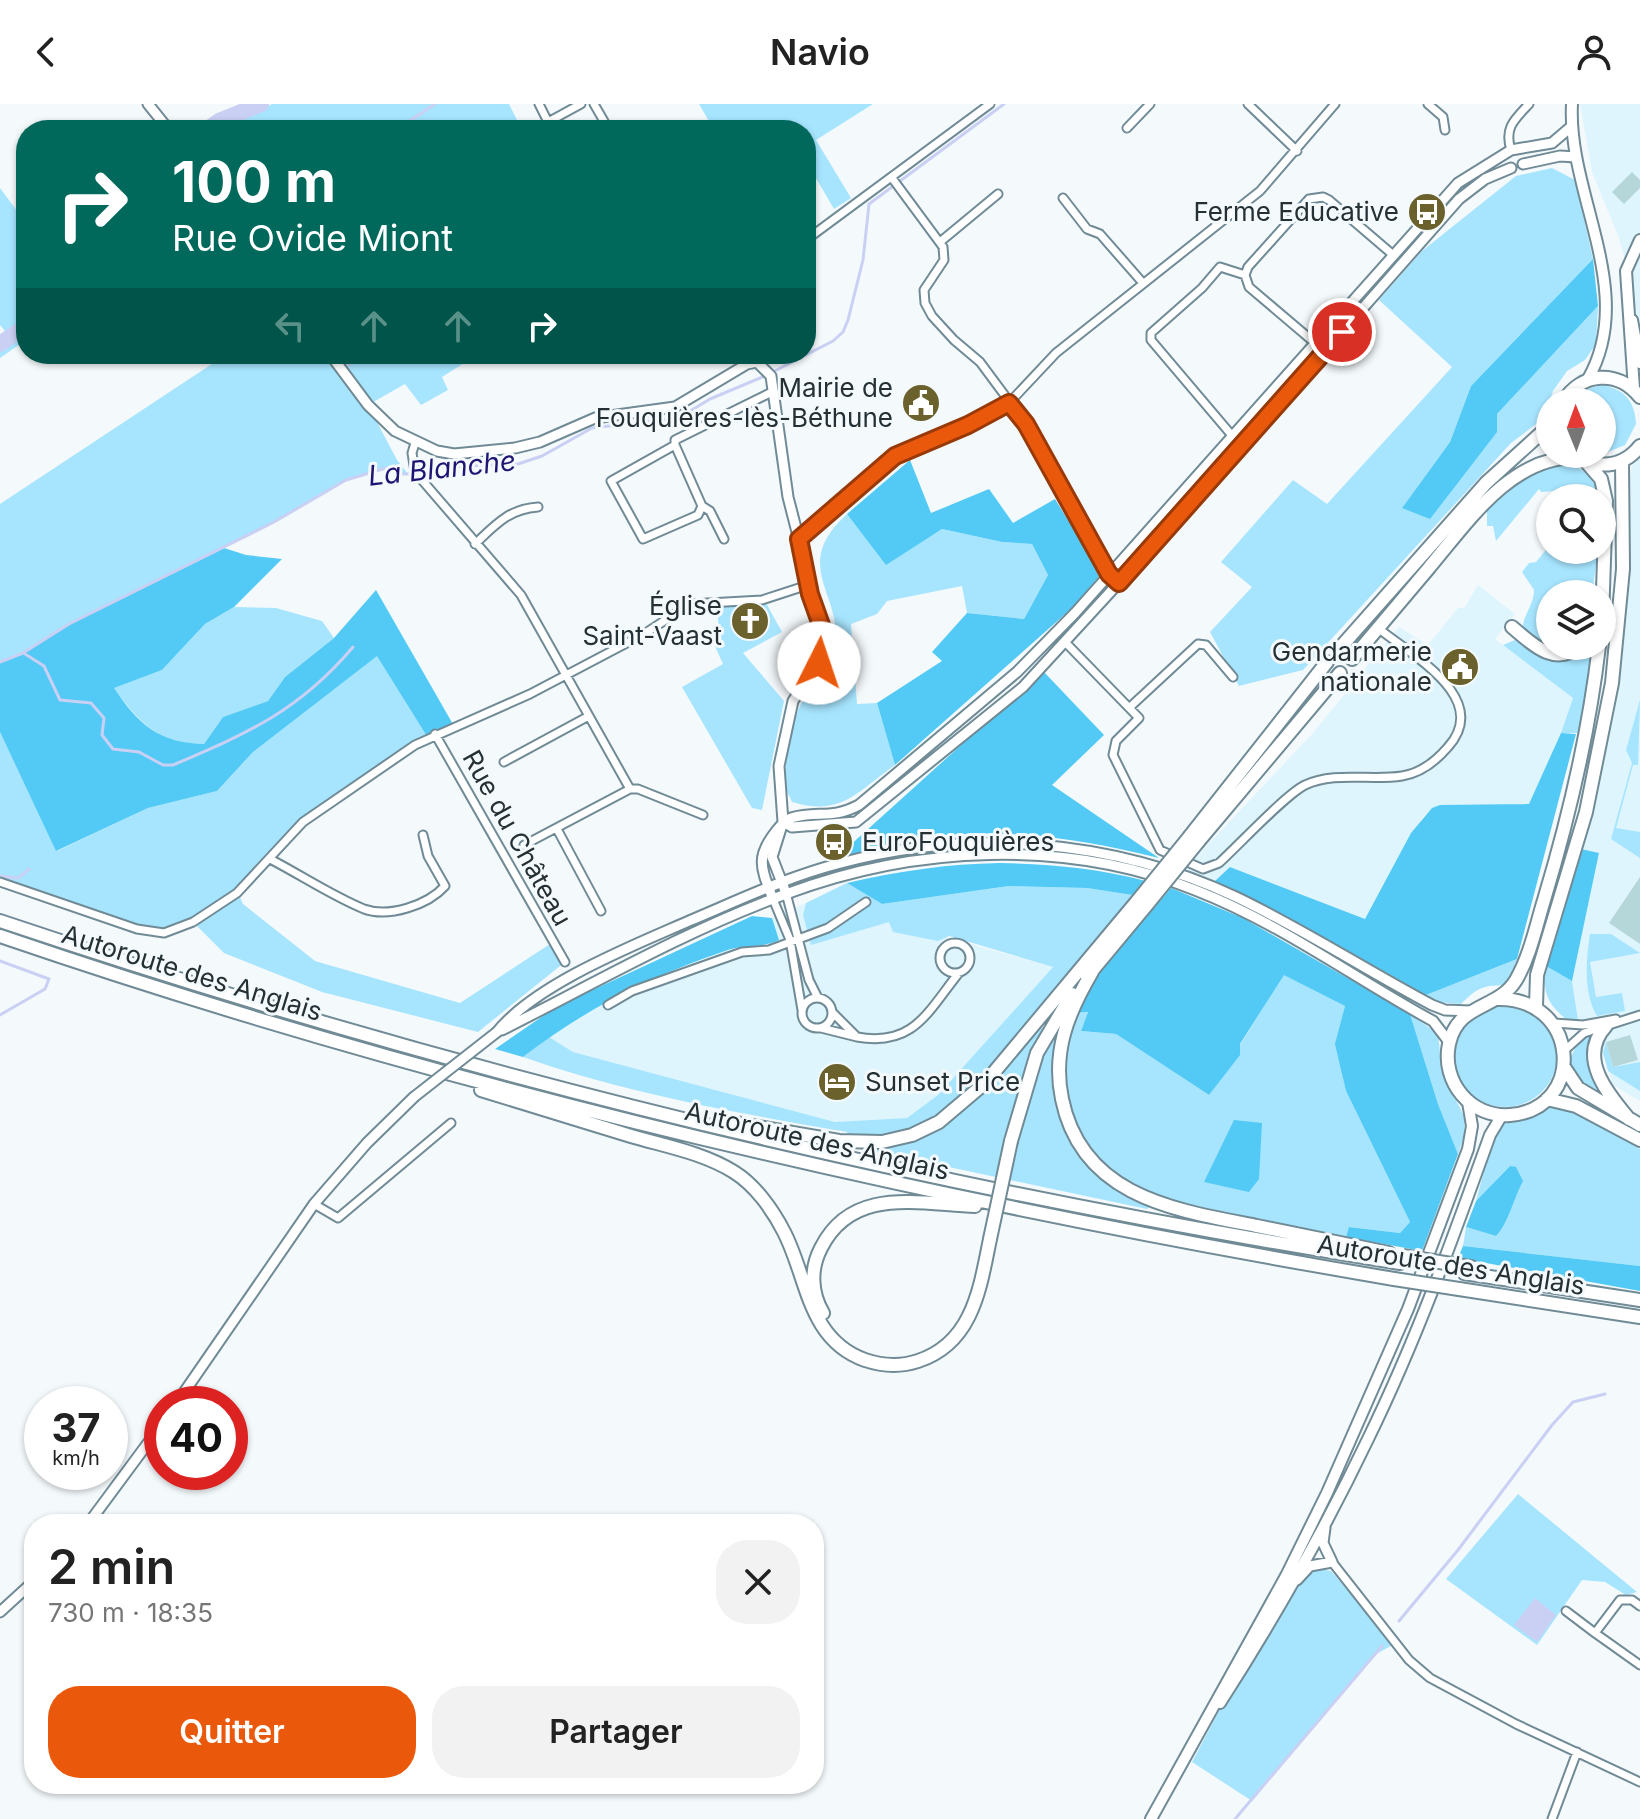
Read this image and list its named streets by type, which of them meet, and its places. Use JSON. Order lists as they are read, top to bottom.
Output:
{
  "streets": {
    "highway": ["Autoroute des Anglais"],
    "street": ["Rue du Château"]
  },
  "water": ["La Blanche"],
  "places": {
    "bus stop": ["Ferme Educative", "EuroFouquières"],
    "public building": ["Mairie de Fouquières-lès-Béthune", "Gendarmerie nationale"],
    "church": ["Église Saint-Vaast"],
    "hotel": ["Sunset Price"]
  },
  "north": "top",
  "page": {
    "header": "Navio",
    "turn": ["100 m", "Rue Ovide Miont"],
    "speed": "37 km/h",
    "limit": "40",
    "heading": ["2 min", "730 m · 18:35"],
    "buttons": ["Quitter", "Partager"]
  }
}
